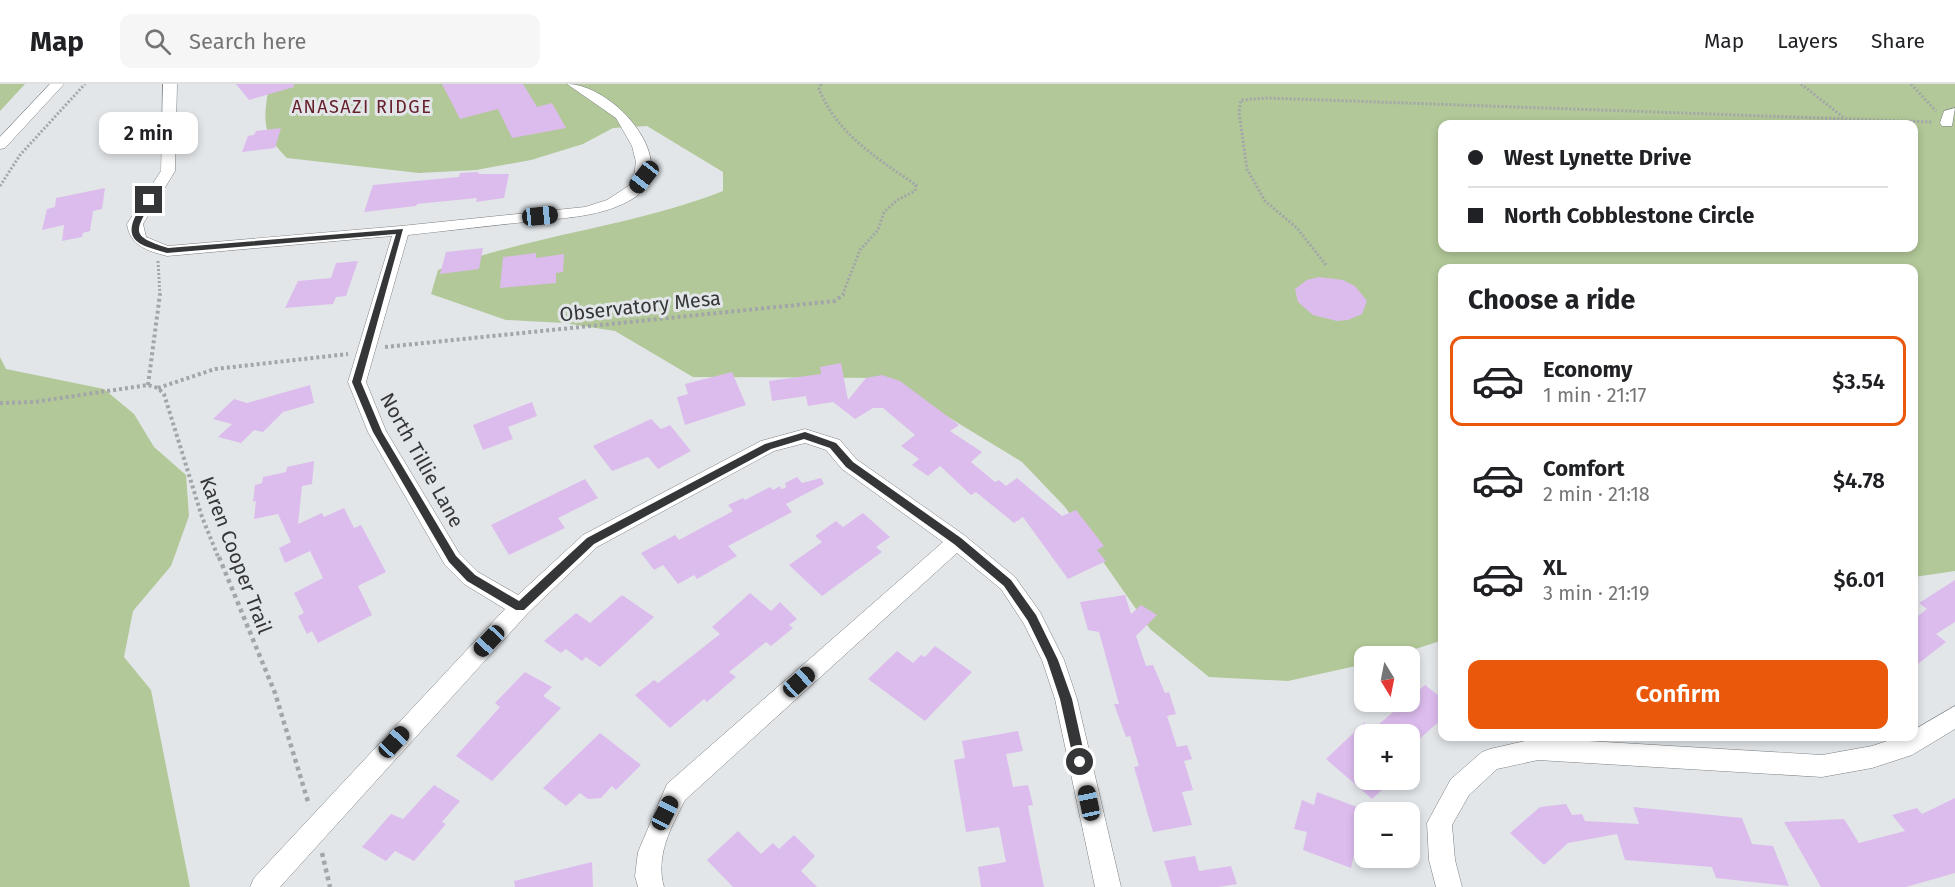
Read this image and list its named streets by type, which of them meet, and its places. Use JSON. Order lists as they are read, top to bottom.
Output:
{
  "streets": {
    "street": ["North Tillie Lane"],
    "path": ["Observatory Mesa", "Karen Cooper Trail"]
  },
  "crossings": [
    ["Observatory Mesa", "North Tillie Lane"],
    ["Observatory Mesa", "Karen Cooper Trail"]
  ],
  "districts": ["ANASAZI RIDGE"],
  "north": "bottom",
  "page": {
    "header": "Map",
    "search": "Search here",
    "nav": ["Map", "Layers", "Share"],
    "bubble": "2 min",
    "banner": ["West Lynette Drive", "North Cobblestone Circle"],
    "heading": "Choose a ride",
    "list": [
      {
        "name": "Economy",
        "note": "1 min · 21:17",
        "value": "$3.54"
      },
      {
        "name": "Comfort",
        "note": "2 min · 21:18",
        "value": "$4.78"
      },
      {
        "name": "XL",
        "note": "3 min · 21:19",
        "value": "$6.01"
      }
    ],
    "map_buttons": ["+", "−"],
    "buttons": "Confirm"
  }
}
